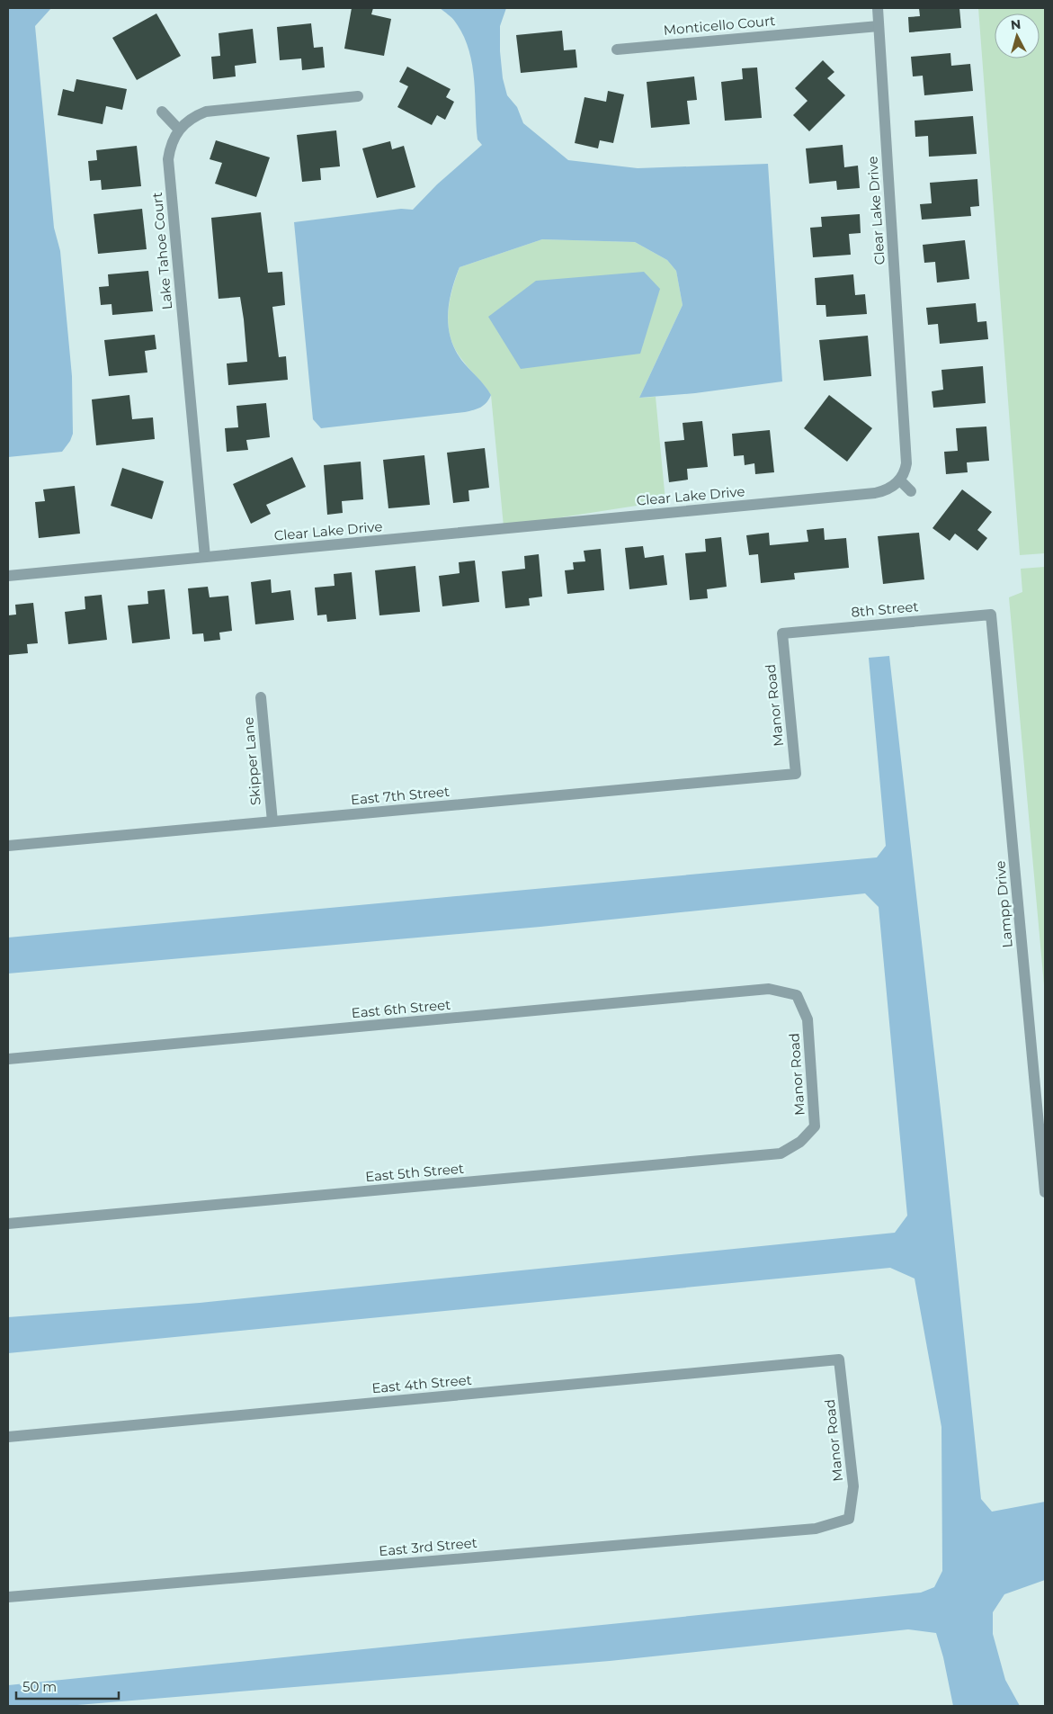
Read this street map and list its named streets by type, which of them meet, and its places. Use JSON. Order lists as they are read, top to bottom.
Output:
{
  "streets": {
    "street": [
      "Monticello Court",
      "Clear Lake Drive",
      "Lake Tahoe Court",
      "8th Street",
      "Manor Road",
      "Skipper Lane",
      "East 7th Street",
      "Lampp Drive",
      "East 6th Street",
      "East 5th Street",
      "East 4th Street",
      "East 3rd Street"
    ]
  },
  "crossings": [
    ["Monticello Court", "Clear Lake Drive"],
    ["Clear Lake Drive", "Lake Tahoe Court"],
    ["8th Street", "Manor Road"],
    ["8th Street", "Lampp Drive"],
    ["Manor Road", "East 7th Street"],
    ["Manor Road", "East 6th Street"],
    ["Manor Road", "East 5th Street"],
    ["Manor Road", "East 4th Street"],
    ["Manor Road", "East 3rd Street"],
    ["Skipper Lane", "East 7th Street"]
  ],
  "scale_bar": "50 m",
  "north": "top"
}
